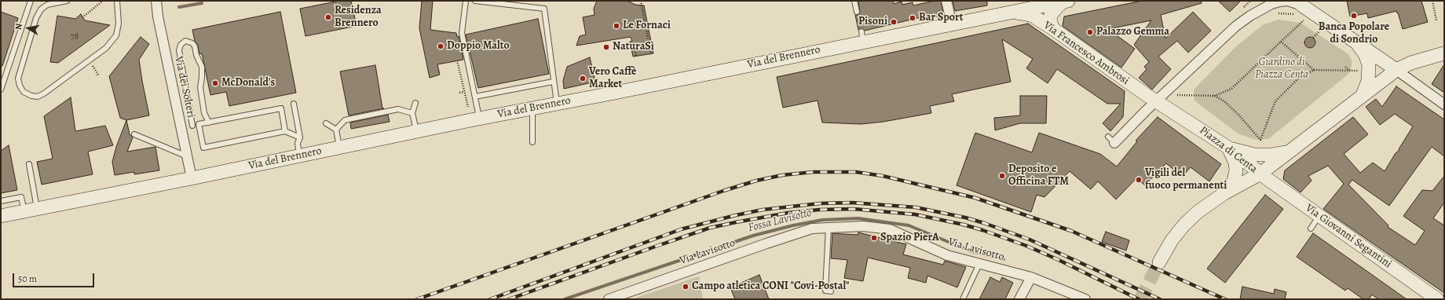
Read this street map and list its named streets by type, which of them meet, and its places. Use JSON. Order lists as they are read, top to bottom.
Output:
{
  "streets": {
    "main road": [
      "Via Francesco Ambrosi",
      "Via del Brennero",
      "Piazza di Centa",
      "Via Giovanni Segantini"
    ],
    "street": ["Via dei Solteri", "Via Lavisotto"]
  },
  "crossings": [
    ["Via Francesco Ambrosi", "Via del Brennero"],
    ["Via Francesco Ambrosi", "Piazza di Centa"],
    ["Via del Brennero", "Via dei Solteri"],
    ["Piazza di Centa", "Via Giovanni Segantini"]
  ],
  "water": ["Fossa Lavisotto"],
  "parks": ["Giardino di Piazza Centa"],
  "places": [
    "Banca Popolare di Sondrio",
    "Residenza Brennero",
    "Bar Sport",
    "Pisoni",
    "Le Fornaci",
    "Palazzo Gemma",
    "Doppio Malto",
    "NaturaSì",
    "Vero Caffè Market",
    "McDonald's",
    "Deposito e Officina FTM",
    "Vigili del fuoco permanenti",
    "Spazio PierA",
    "Campo atletica CONI \"Covi-Postal\""
  ],
  "house_numbers": ["78"],
  "scale_bar": "50 m",
  "north": "left"
}
